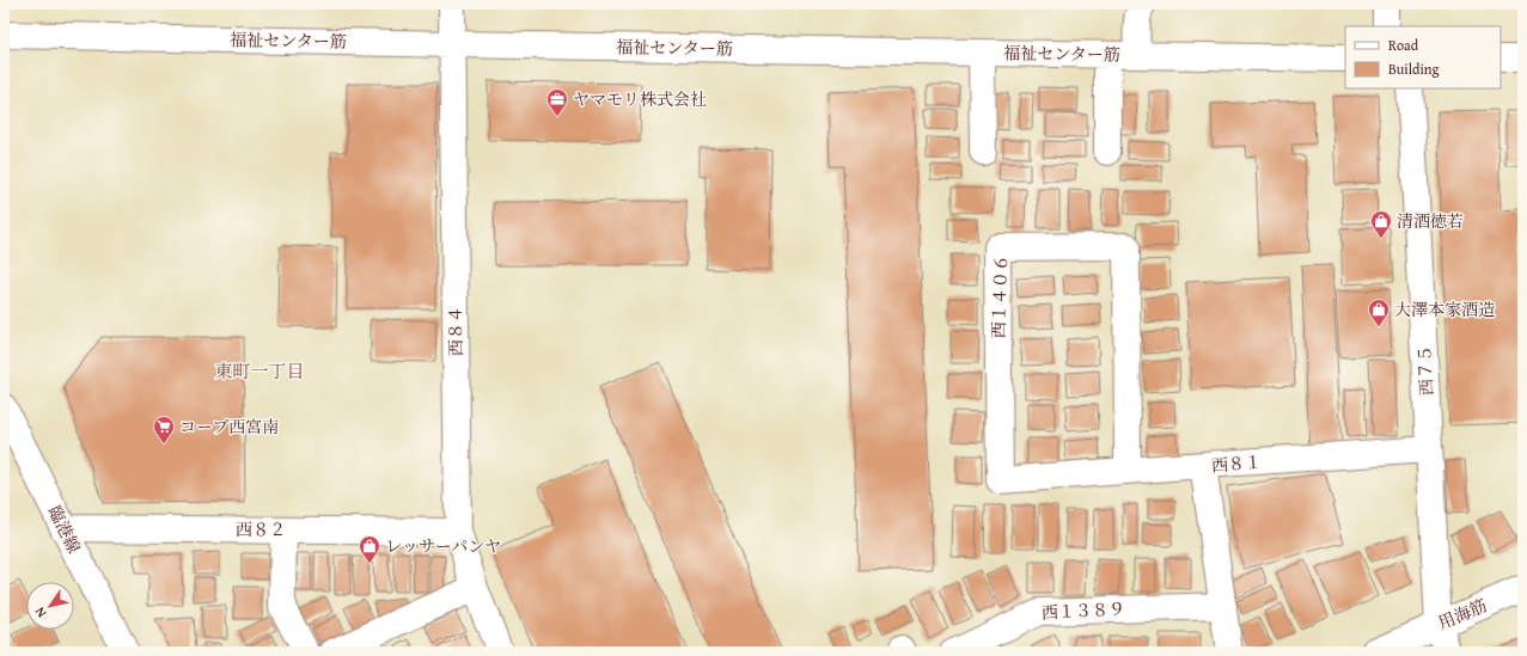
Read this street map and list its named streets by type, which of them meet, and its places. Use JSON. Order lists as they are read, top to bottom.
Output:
{
  "streets": {
    "street": [
      "福祉センター筋",
      "西１４０６",
      "西８４",
      "西７５",
      "西８１",
      "臨港線",
      "西８２",
      "西１３８９",
      "用海筋"
    ]
  },
  "crossings": [
    ["福祉センター筋", "西８４"],
    ["西１４０６", "西８１"],
    ["西８４", "西８２"],
    ["西７５", "西８１"],
    ["西７５", "用海筋"],
    ["西８１", "西１３８９"],
    ["臨港線", "西８２"]
  ],
  "districts": ["東町一丁目"],
  "places": {
    "office": ["ヤマモリ株式会社"],
    "shop": ["清酒徳若", "大澤本家酒造", "レッサーパンヤ"],
    "supermarket": ["コープ西宮南"]
  },
  "legend": ["Road", "Building"],
  "north": "bottom left"
}
